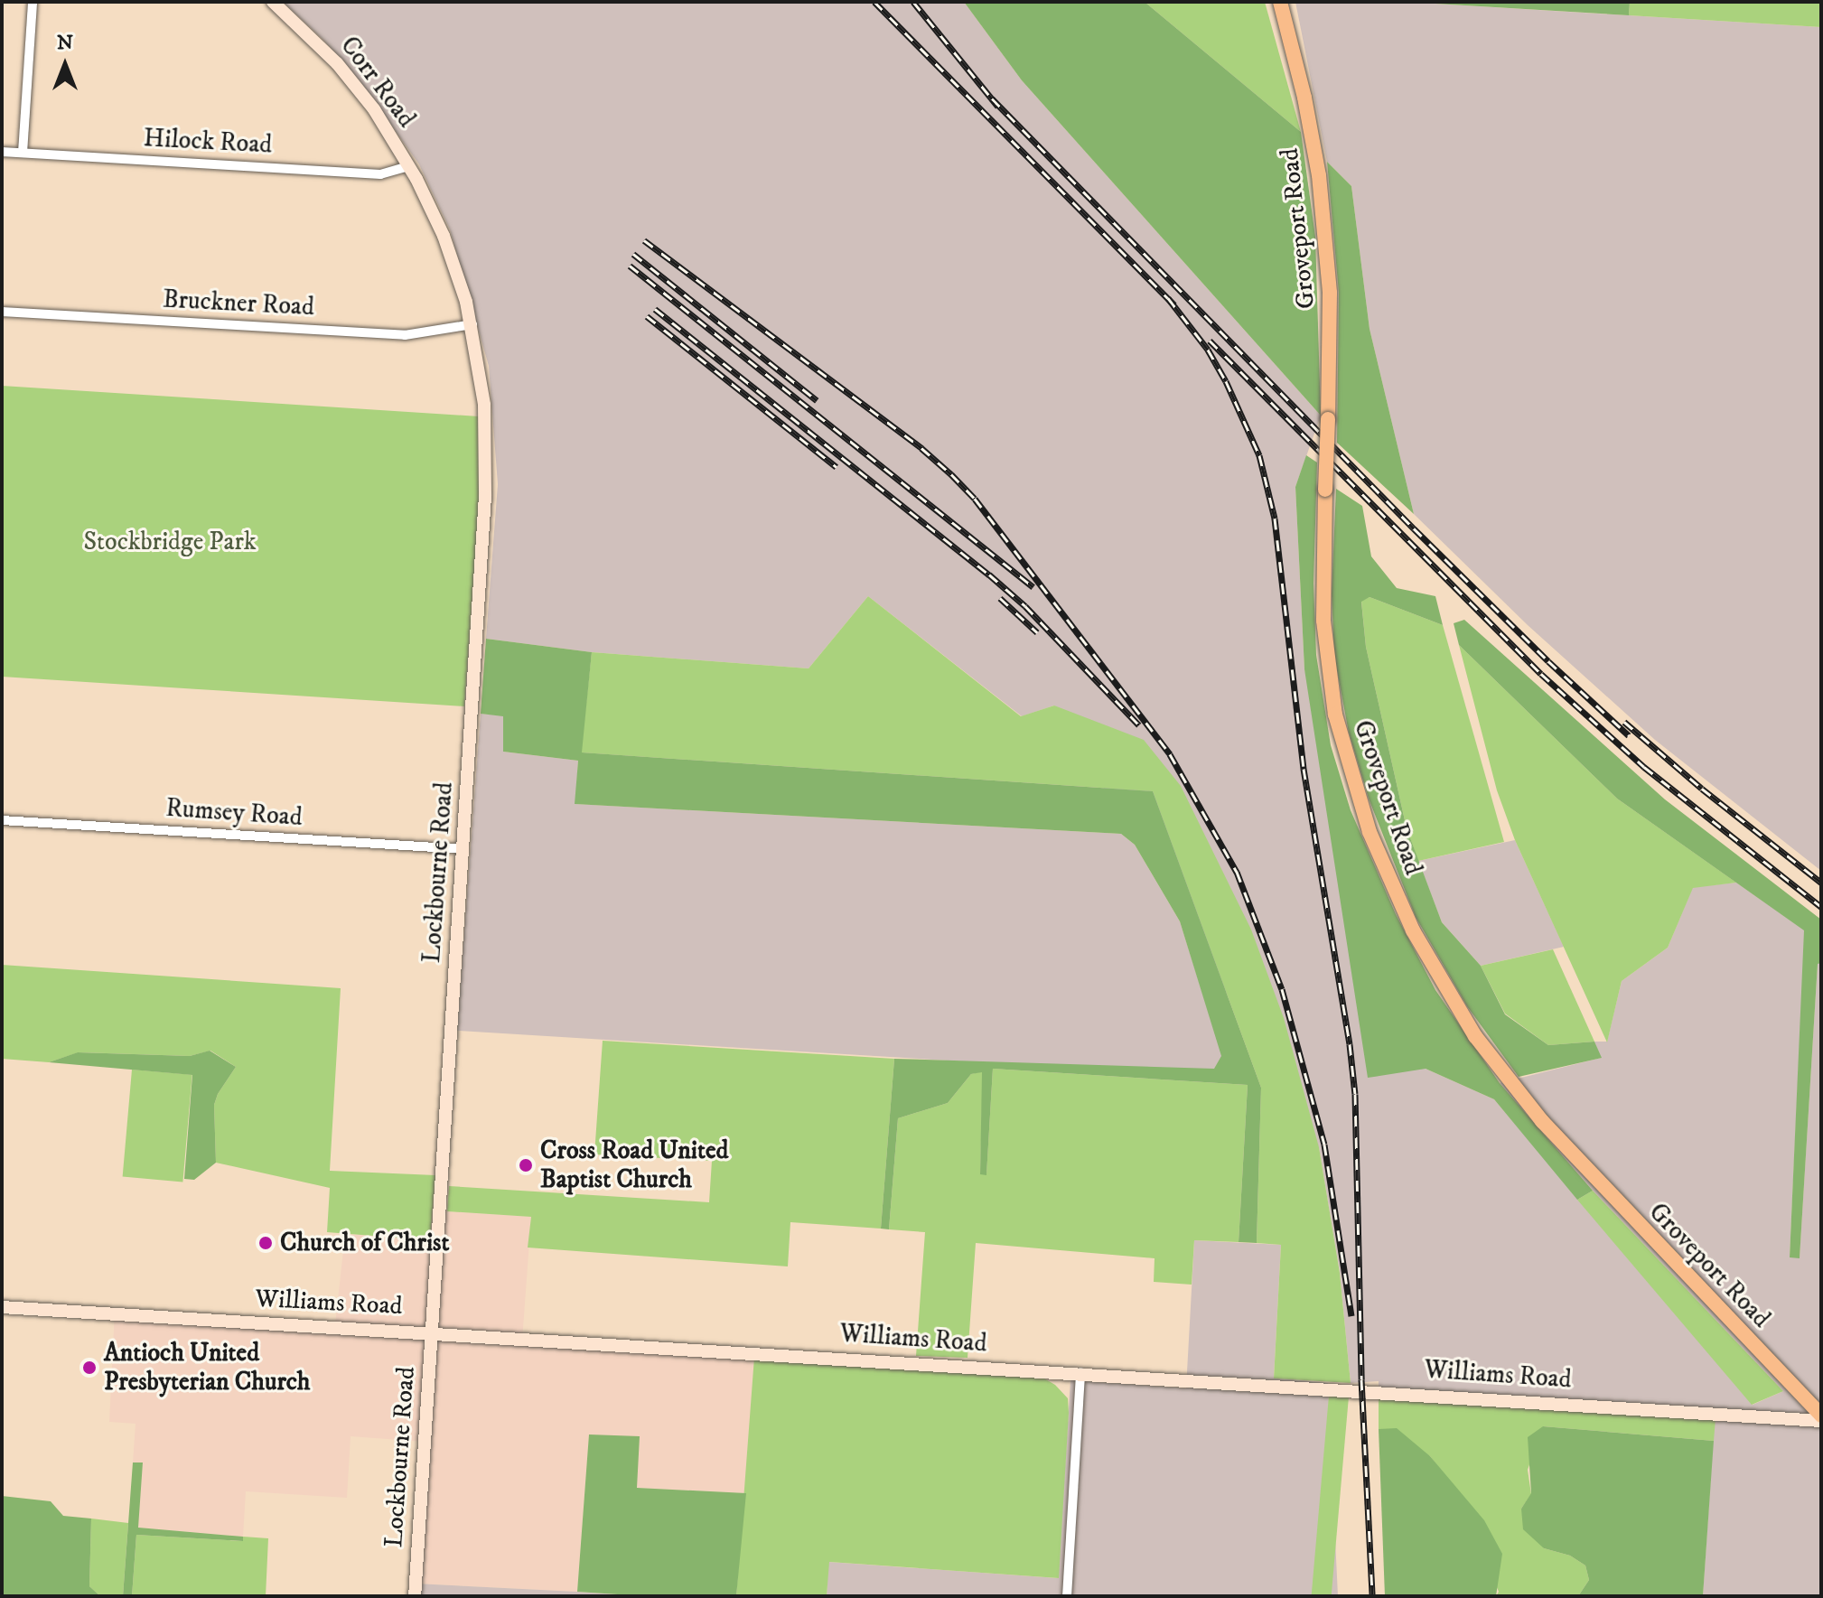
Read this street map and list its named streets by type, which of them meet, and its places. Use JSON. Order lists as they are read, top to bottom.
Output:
{
  "streets": {
    "main road": [
      "Corr Road",
      "Groveport Road",
      "Lockbourne Road",
      "Williams Road"
    ],
    "street": ["Hilock Road", "Bruckner Road", "Rumsey Road"]
  },
  "crossings": [
    ["Corr Road", "Hilock Road"],
    ["Corr Road", "Lockbourne Road"],
    ["Hilock Road", "Lockbourne Road"],
    ["Bruckner Road", "Lockbourne Road"],
    ["Rumsey Road", "Lockbourne Road"],
    ["Lockbourne Road", "Williams Road"]
  ],
  "parks": ["Stockbridge Park"],
  "places": ["Cross Road United Baptist Church", "Church of Christ", "Antioch United Presbyterian Church"],
  "north": "top"
}
